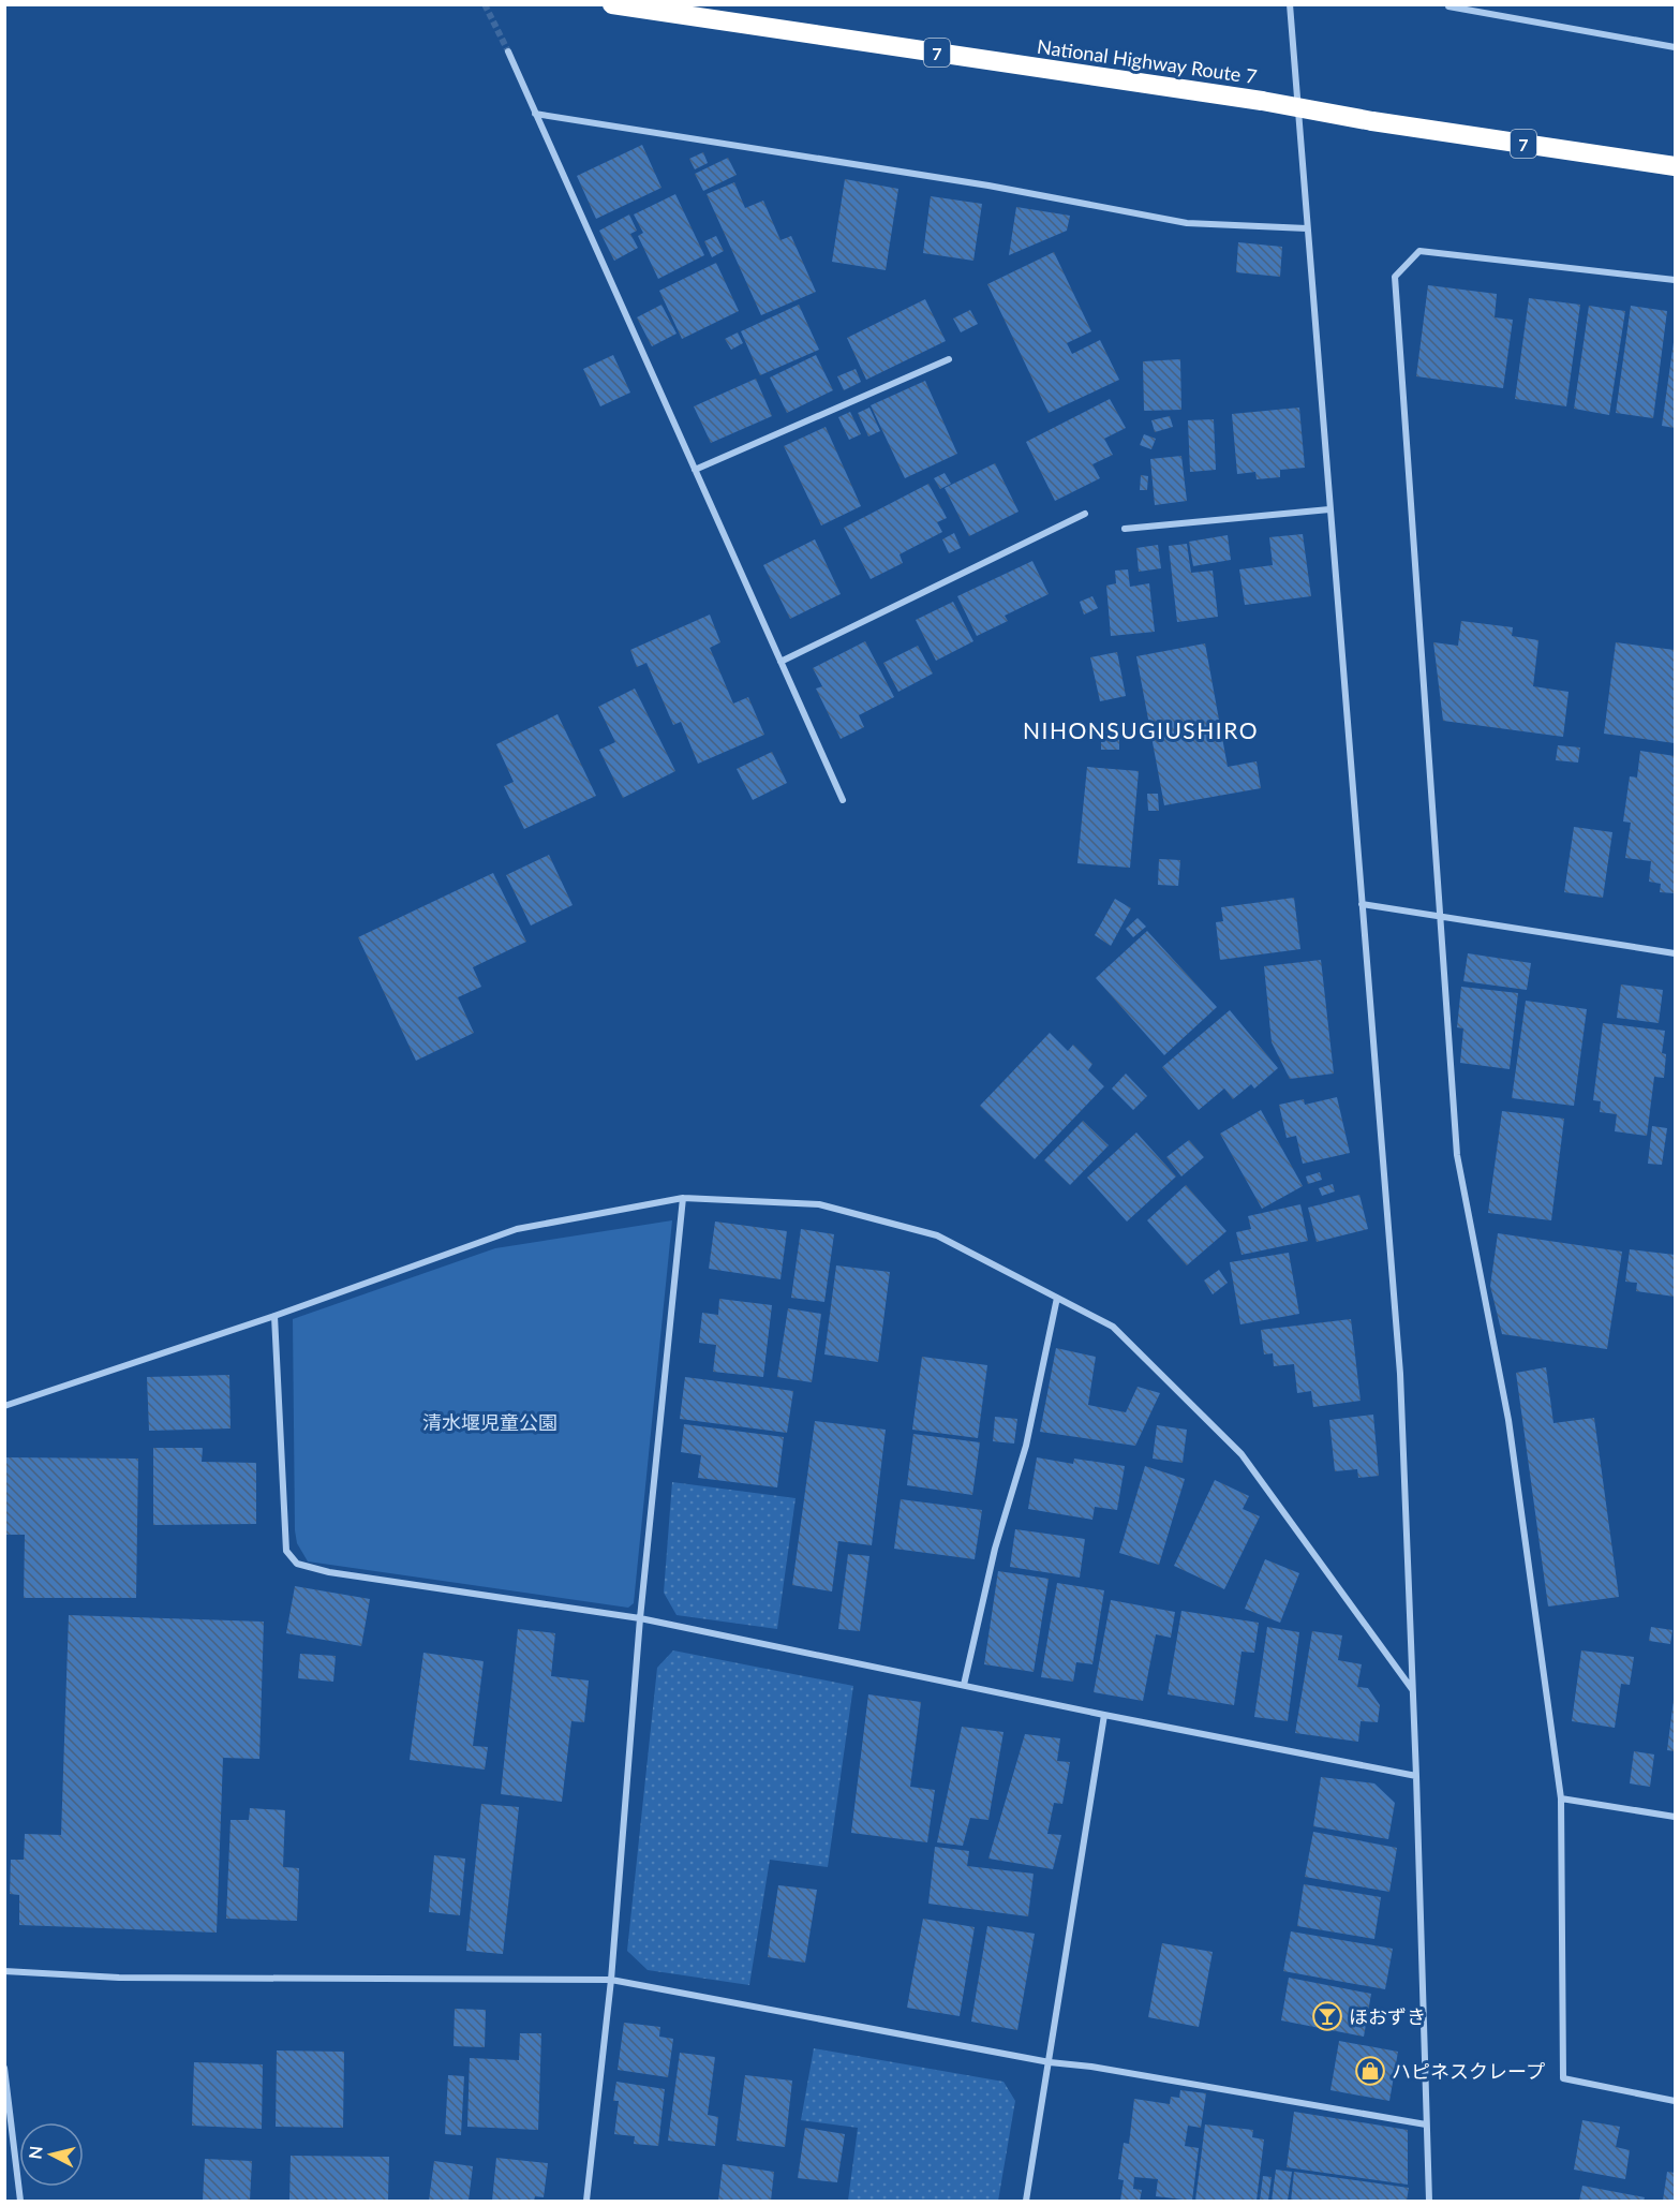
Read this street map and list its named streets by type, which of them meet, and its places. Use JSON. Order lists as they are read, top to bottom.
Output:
{
  "streets": {
    "highway": ["7", "National Highway Route 7"]
  },
  "districts": ["NIHONSUGIUSHIRO"],
  "parks": ["清水堰児童公園"],
  "places": {
    "bar": ["ほおずき"],
    "shop": ["ハピネスクレープ"]
  },
  "north": "left"
}
